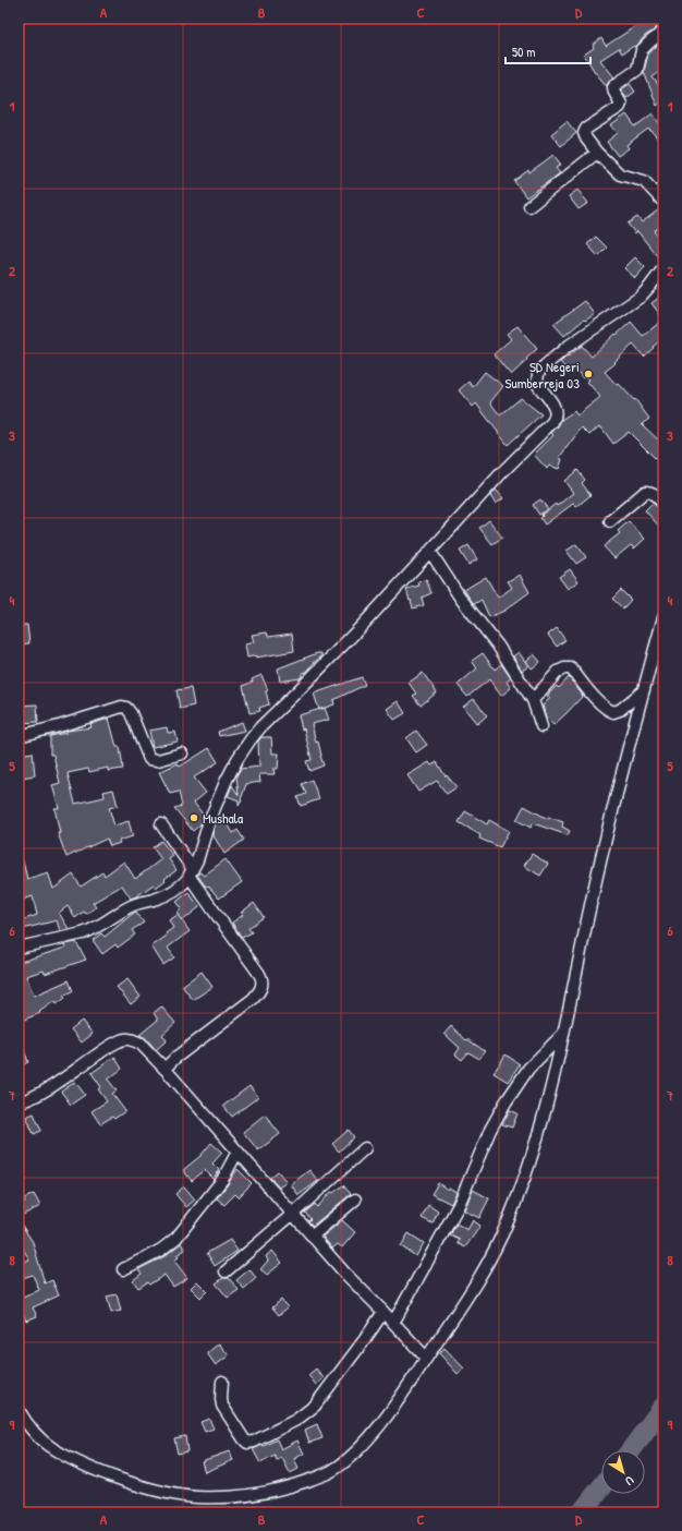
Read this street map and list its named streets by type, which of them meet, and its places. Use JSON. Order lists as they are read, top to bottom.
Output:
{
  "places": ["SD Negeri Sumberreja 03", "Mushala"],
  "scale_bar": "50 m",
  "north": "bottom right",
  "grid": {
    "columns": [
      "A",
      "B",
      "C",
      "D"
    ],
    "rows": [
      "1",
      "2",
      "3",
      "4",
      "5",
      "6",
      "7",
      "8",
      "9"
    ]
  }
}
